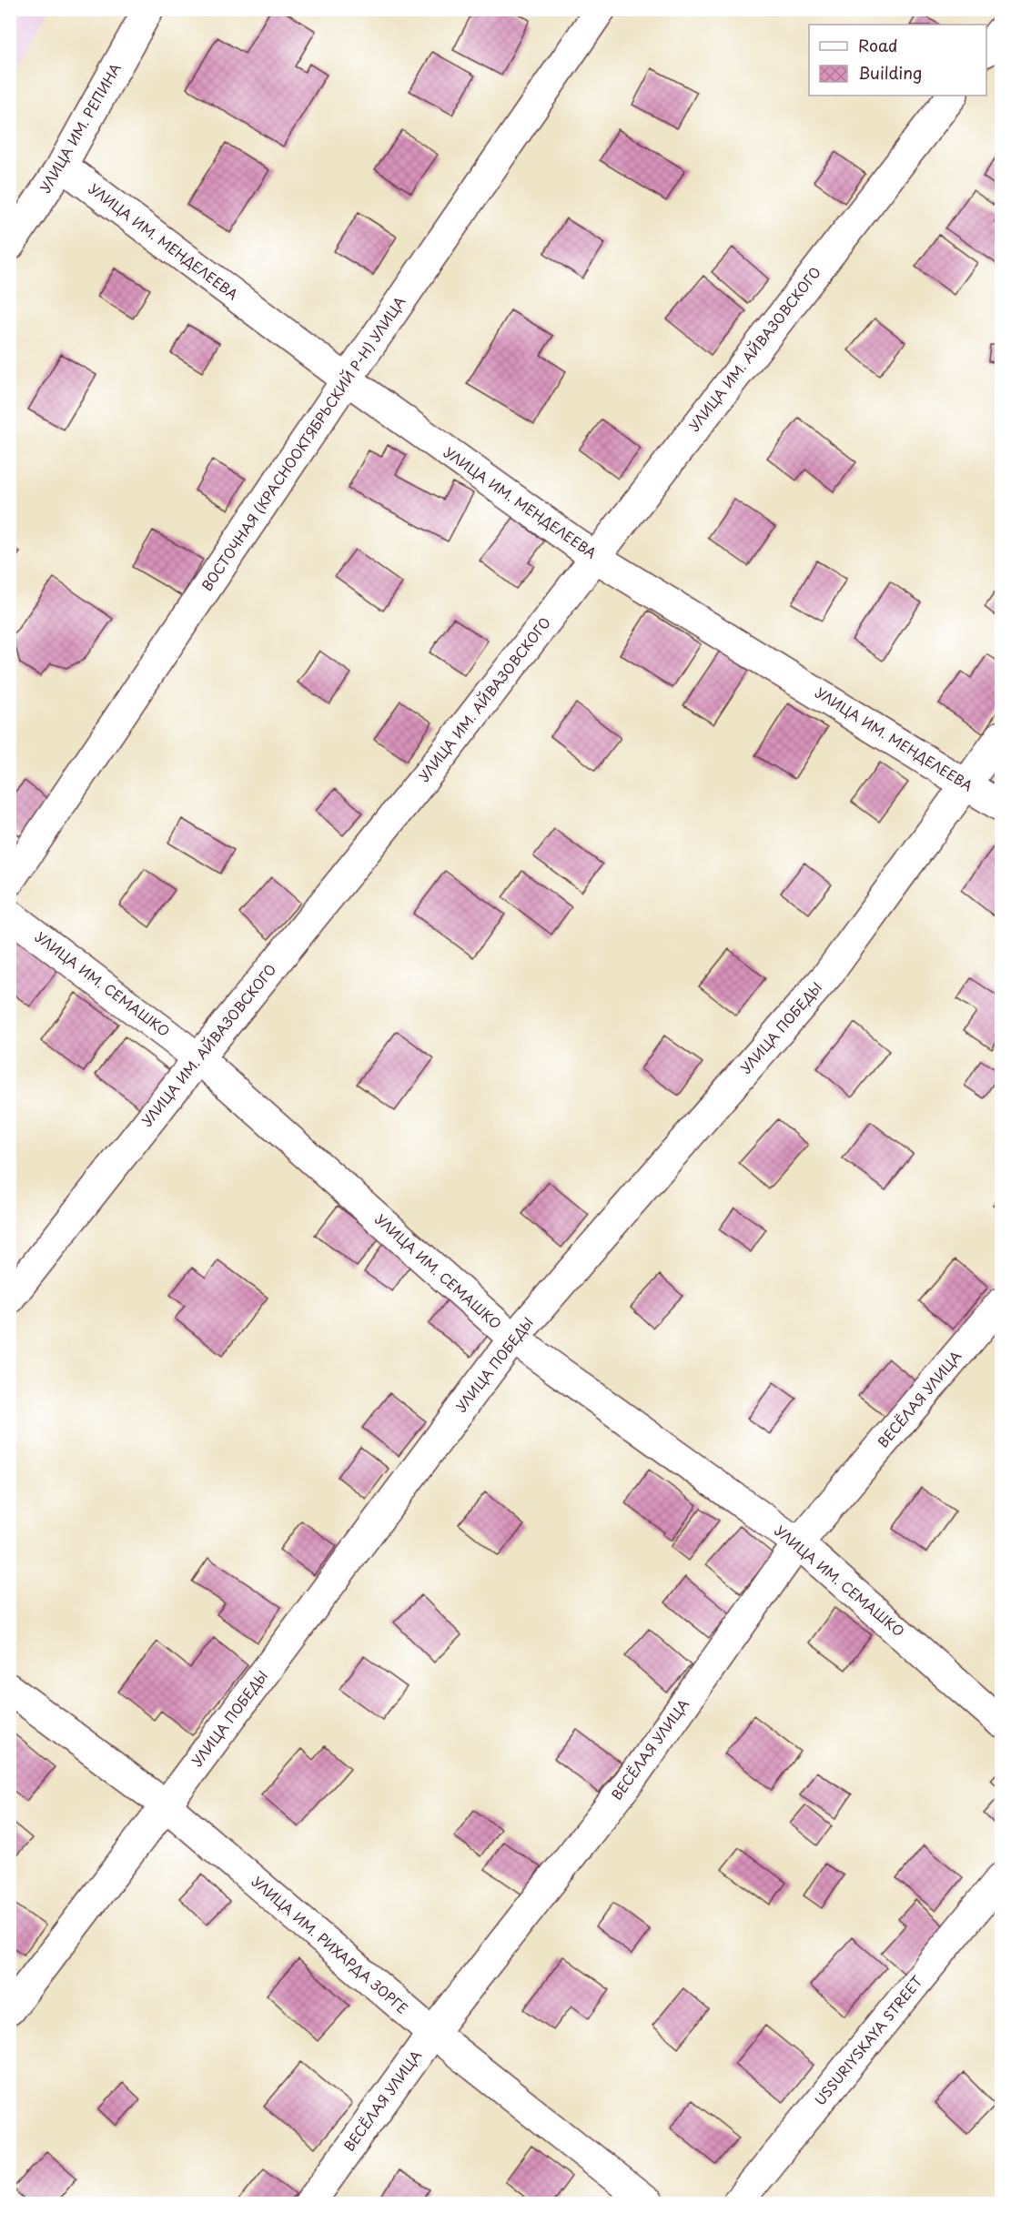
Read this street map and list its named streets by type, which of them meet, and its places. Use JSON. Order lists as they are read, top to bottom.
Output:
{
  "streets": {
    "street": [
      "УЛИЦА ИМ. РЕПИНА",
      "УЛИЦА ИМ. МЕНДЕЛЕЕВА",
      "УЛИЦА ИМ. АЙВАЗОВСКОГО",
      "ВОСТОЧНАЯ (КРАСНООКТЯБРЬСКИЙ Р-Н) УЛИЦА",
      "УЛИЦА ИМ. СЕМАШКО",
      "УЛИЦА ПОБЕДЫ",
      "ВЕСЁЛАЯ УЛИЦА",
      "УЛИЦА ИМ. РИХАРДА ЗОРГЕ",
      "USSURIYSKAYA STREET"
    ]
  },
  "crossings": [
    ["УЛИЦА ИМ. РЕПИНА", "УЛИЦА ИМ. МЕНДЕЛЕЕВА"],
    ["УЛИЦА ИМ. МЕНДЕЛЕЕВА", "УЛИЦА ИМ. АЙВАЗОВСКОГО"],
    ["УЛИЦА ИМ. МЕНДЕЛЕЕВА", "ВОСТОЧНАЯ (КРАСНООКТЯБРЬСКИЙ Р-Н) УЛИЦА"],
    ["УЛИЦА ИМ. МЕНДЕЛЕЕВА", "УЛИЦА ПОБЕДЫ"],
    ["УЛИЦА ИМ. АЙВАЗОВСКОГО", "УЛИЦА ИМ. СЕМАШКО"],
    ["УЛИЦА ИМ. СЕМАШКО", "УЛИЦА ПОБЕДЫ"],
    ["УЛИЦА ИМ. СЕМАШКО", "ВЕСЁЛАЯ УЛИЦА"],
    ["УЛИЦА ПОБЕДЫ", "УЛИЦА ИМ. РИХАРДА ЗОРГЕ"],
    ["ВЕСЁЛАЯ УЛИЦА", "УЛИЦА ИМ. РИХАРДА ЗОРГЕ"]
  ],
  "legend": ["Road", "Building"]
}
